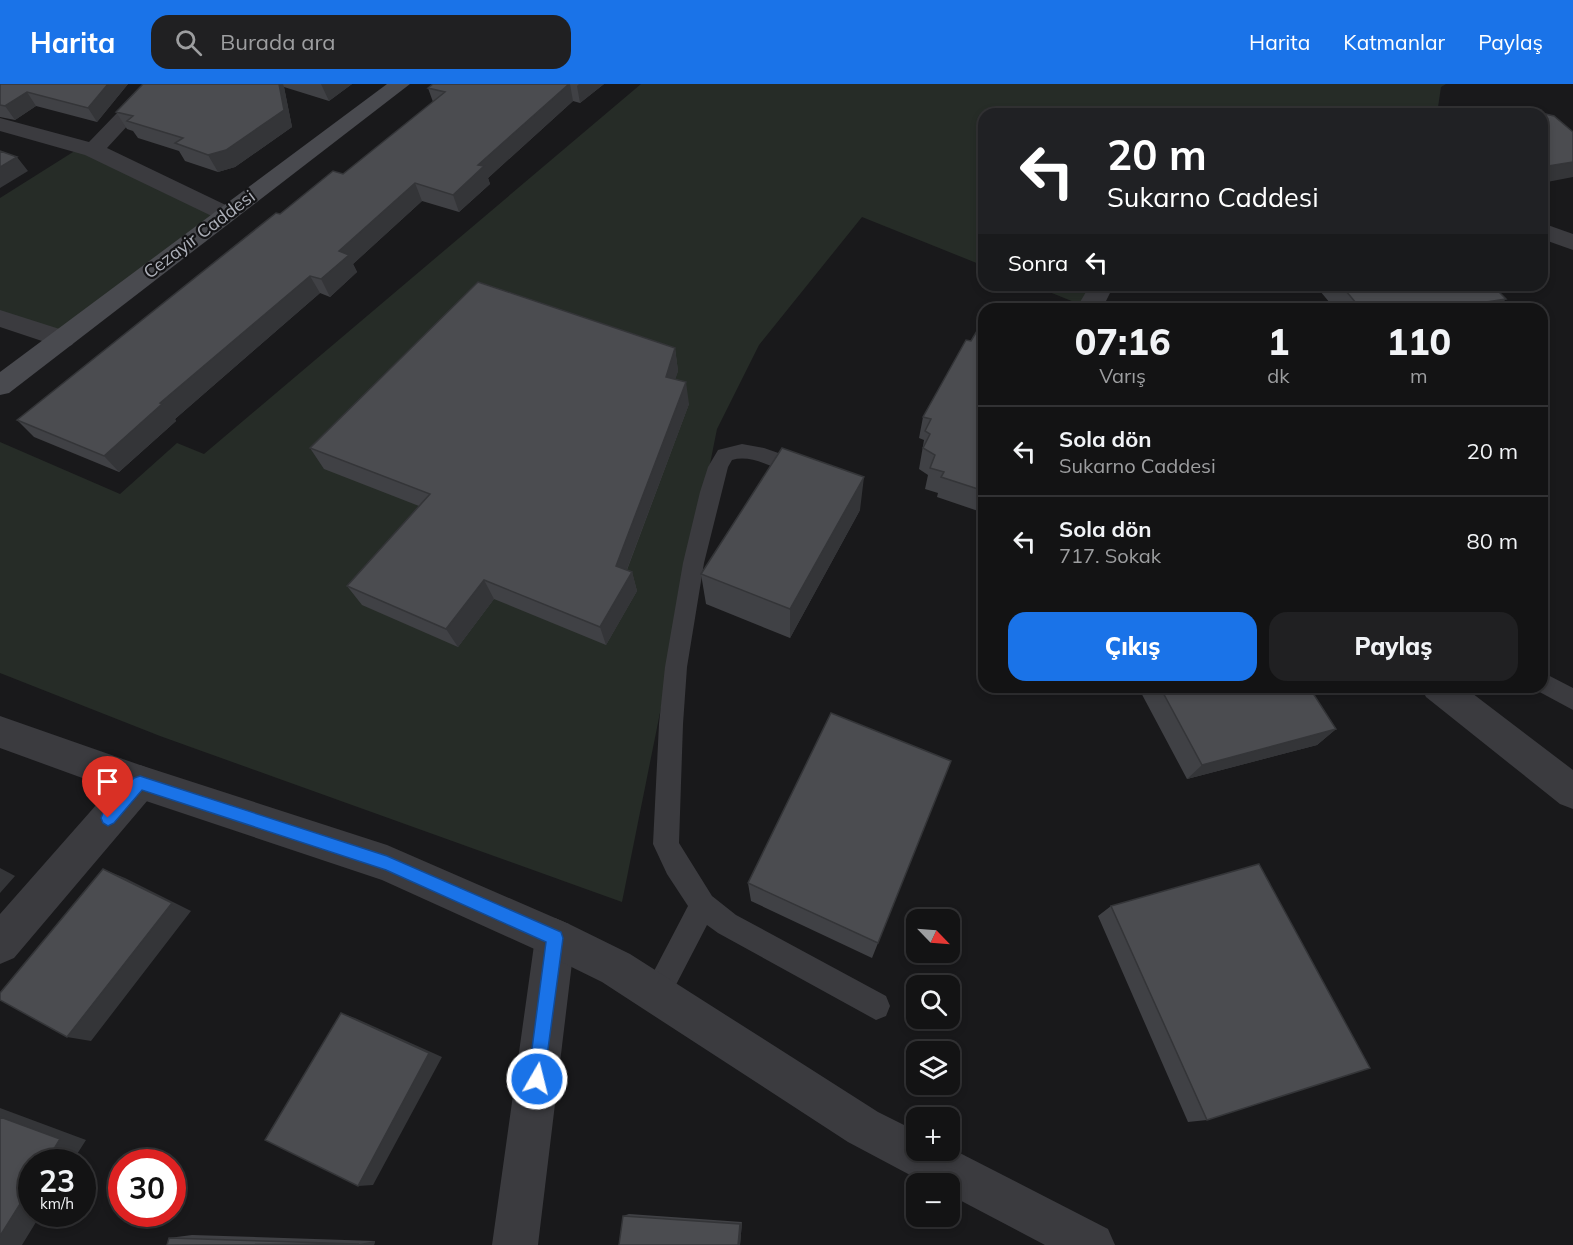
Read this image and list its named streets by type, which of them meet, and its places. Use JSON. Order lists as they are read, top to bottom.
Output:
{
  "streets": {
    "main road": ["Cezayir Caddesi"]
  },
  "north": "bottom right",
  "page": {
    "header": "Harita",
    "search": "Burada ara",
    "nav": ["Harita", "Katmanlar", "Paylaş"],
    "turn": ["20 m", "Sukarno Caddesi"],
    "then": "Sonra",
    "eta": [
      "07:16",
      "Varış",
      "1",
      "dk",
      "110",
      "m"
    ],
    "list": [
      {
        "name": "Sola dön",
        "note": "Sukarno Caddesi",
        "value": "20 m"
      },
      {
        "name": "Sola dön",
        "note": "717. Sokak",
        "value": "80 m"
      }
    ],
    "buttons": ["Çıkış", "Paylaş"],
    "map_buttons": ["+", "−"],
    "speed": "23 km/h",
    "limit": "30"
  }
}
